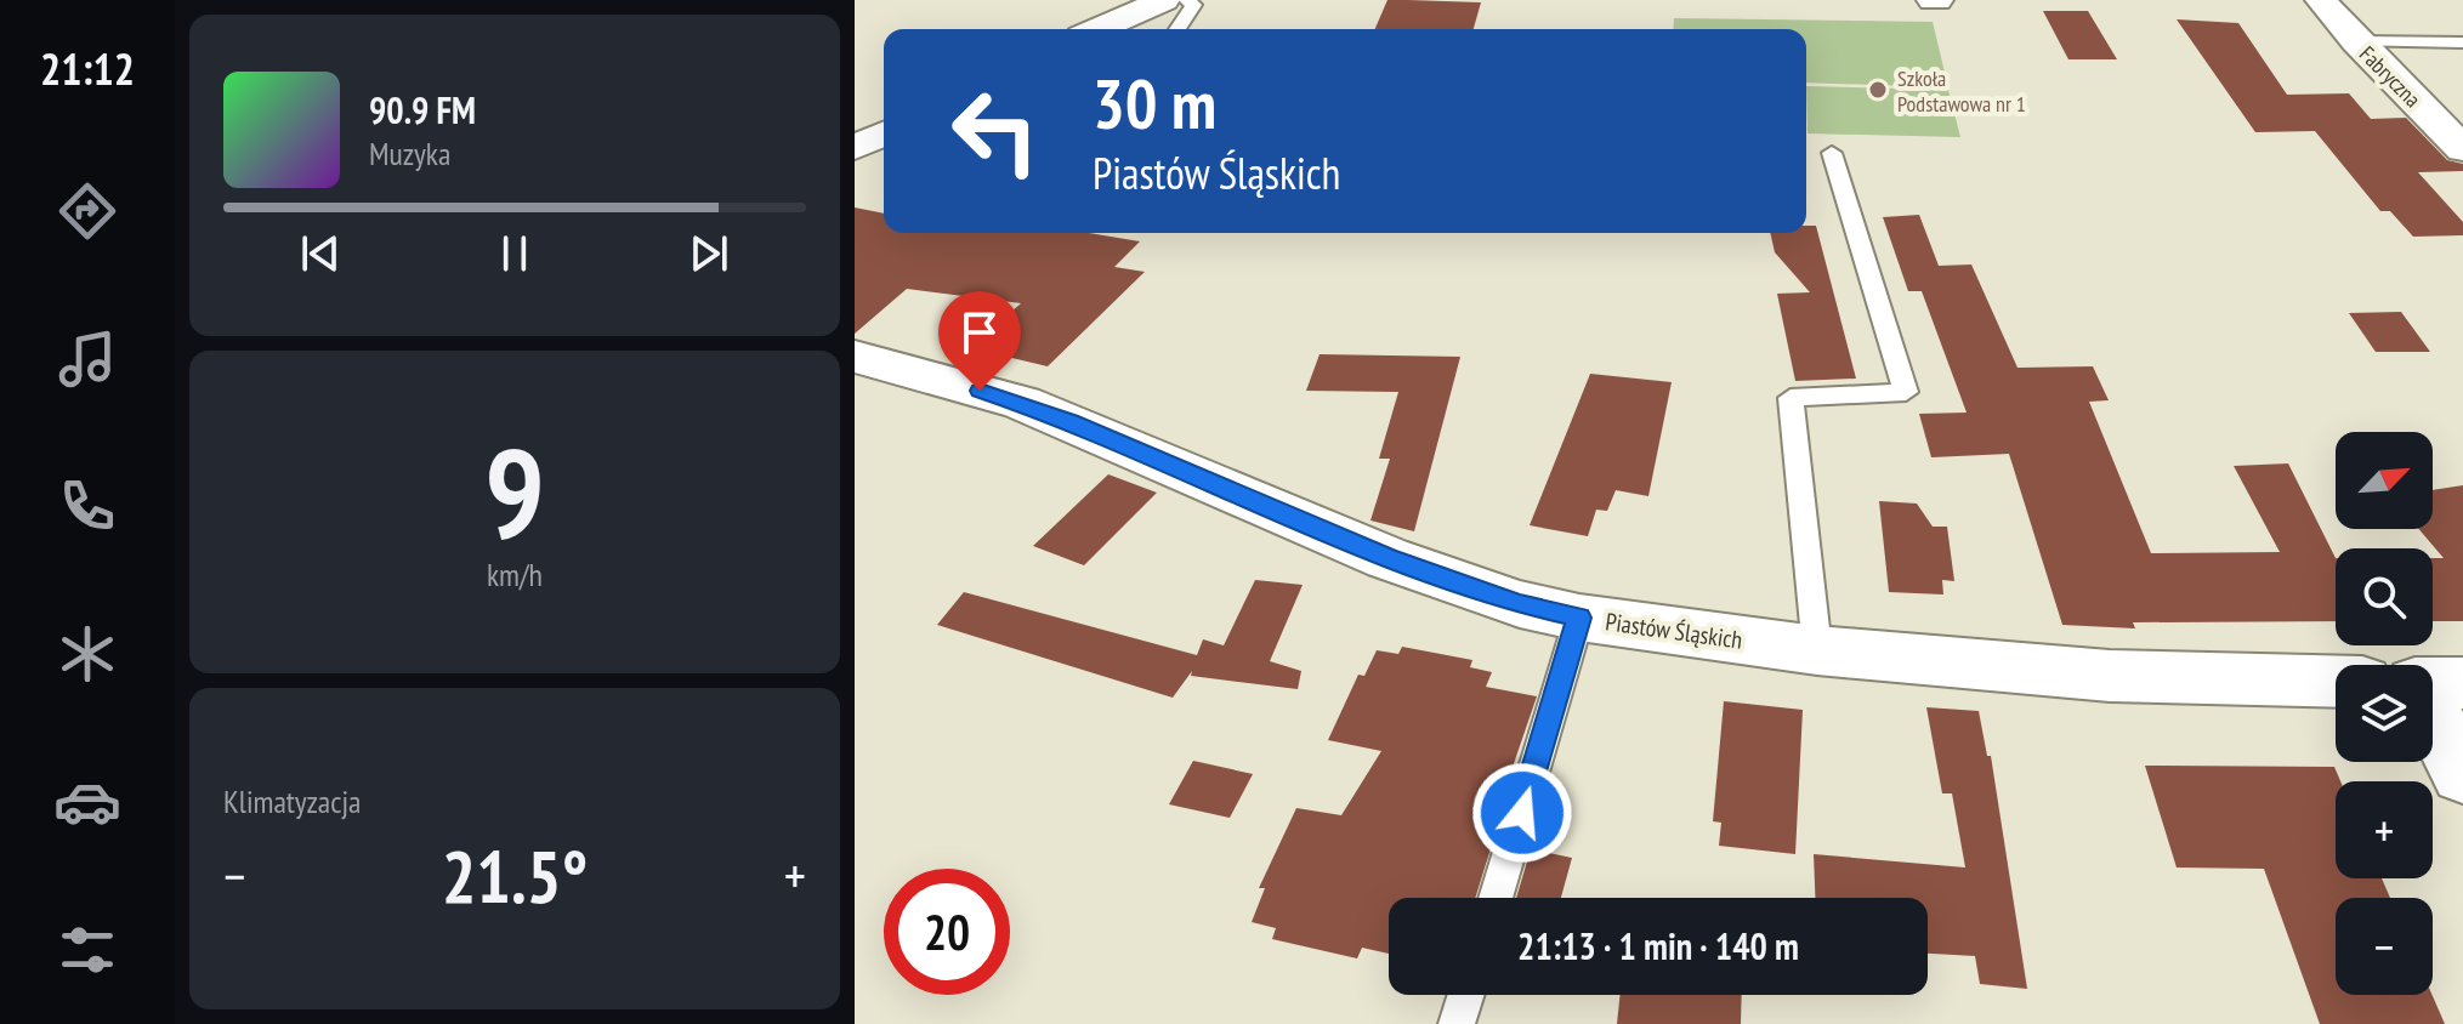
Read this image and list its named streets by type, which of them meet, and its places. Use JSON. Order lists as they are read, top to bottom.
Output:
{
  "streets": {
    "street": ["Fabryczna", "Piastów Śląskich"]
  },
  "places": ["Szkoła Podstawowa nr 1"],
  "north": "top right",
  "page": {
    "tabs": "21:12",
    "turn": ["30 m", "Piastów Śląskich"],
    "song": ["90.9 FM", "Muzyka"],
    "tile": [
      ["9", "km/h"],
      "Klimatyzacja"
    ],
    "map_buttons": ["+", "−"],
    "heat": ["−", "21.5°", "+"],
    "limit": "20",
    "trip": "21:13 · 1 min · 140 m"
  }
}
